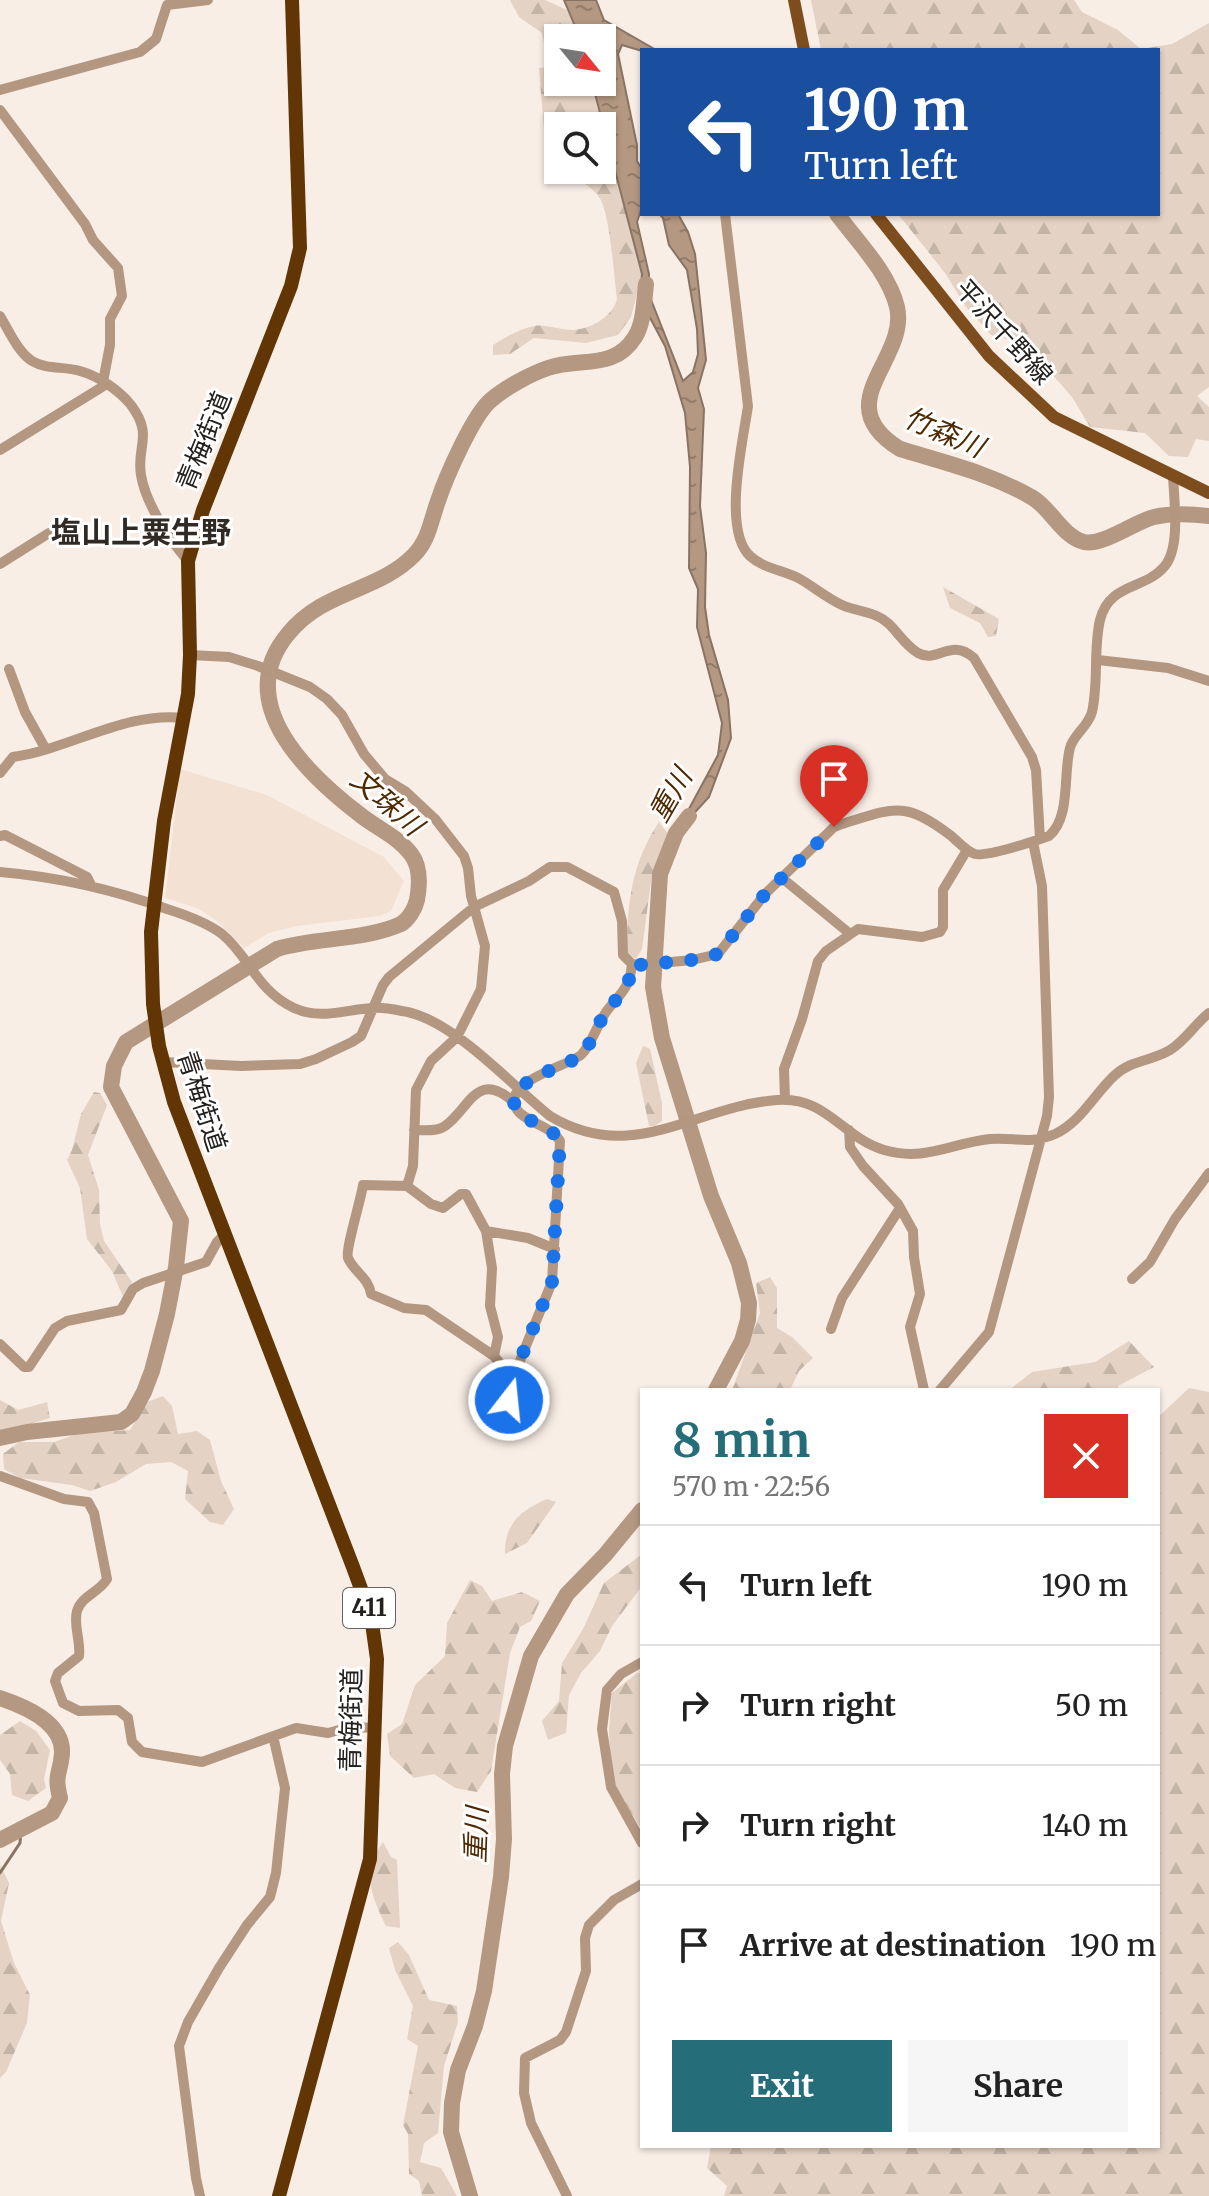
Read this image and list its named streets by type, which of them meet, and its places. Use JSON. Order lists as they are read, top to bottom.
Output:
{
  "streets": {
    "highway": ["青梅街道", "411"],
    "main road": ["平沢千野線"]
  },
  "districts": ["塩山上粟生野"],
  "water": ["竹森川", "重川", "文珠川"],
  "north": "bottom right",
  "page": {
    "turn": ["190 m", "Turn left"],
    "heading": ["8 min", "570 m · 22:56"],
    "list": [
      {
        "name": "Turn left",
        "value": "190 m"
      },
      {
        "name": "Turn right",
        "value": "50 m"
      },
      {
        "name": "Turn right",
        "value": "140 m"
      },
      {
        "name": "Arrive at destination",
        "value": "190 m"
      }
    ],
    "buttons": ["Exit", "Share"]
  }
}
